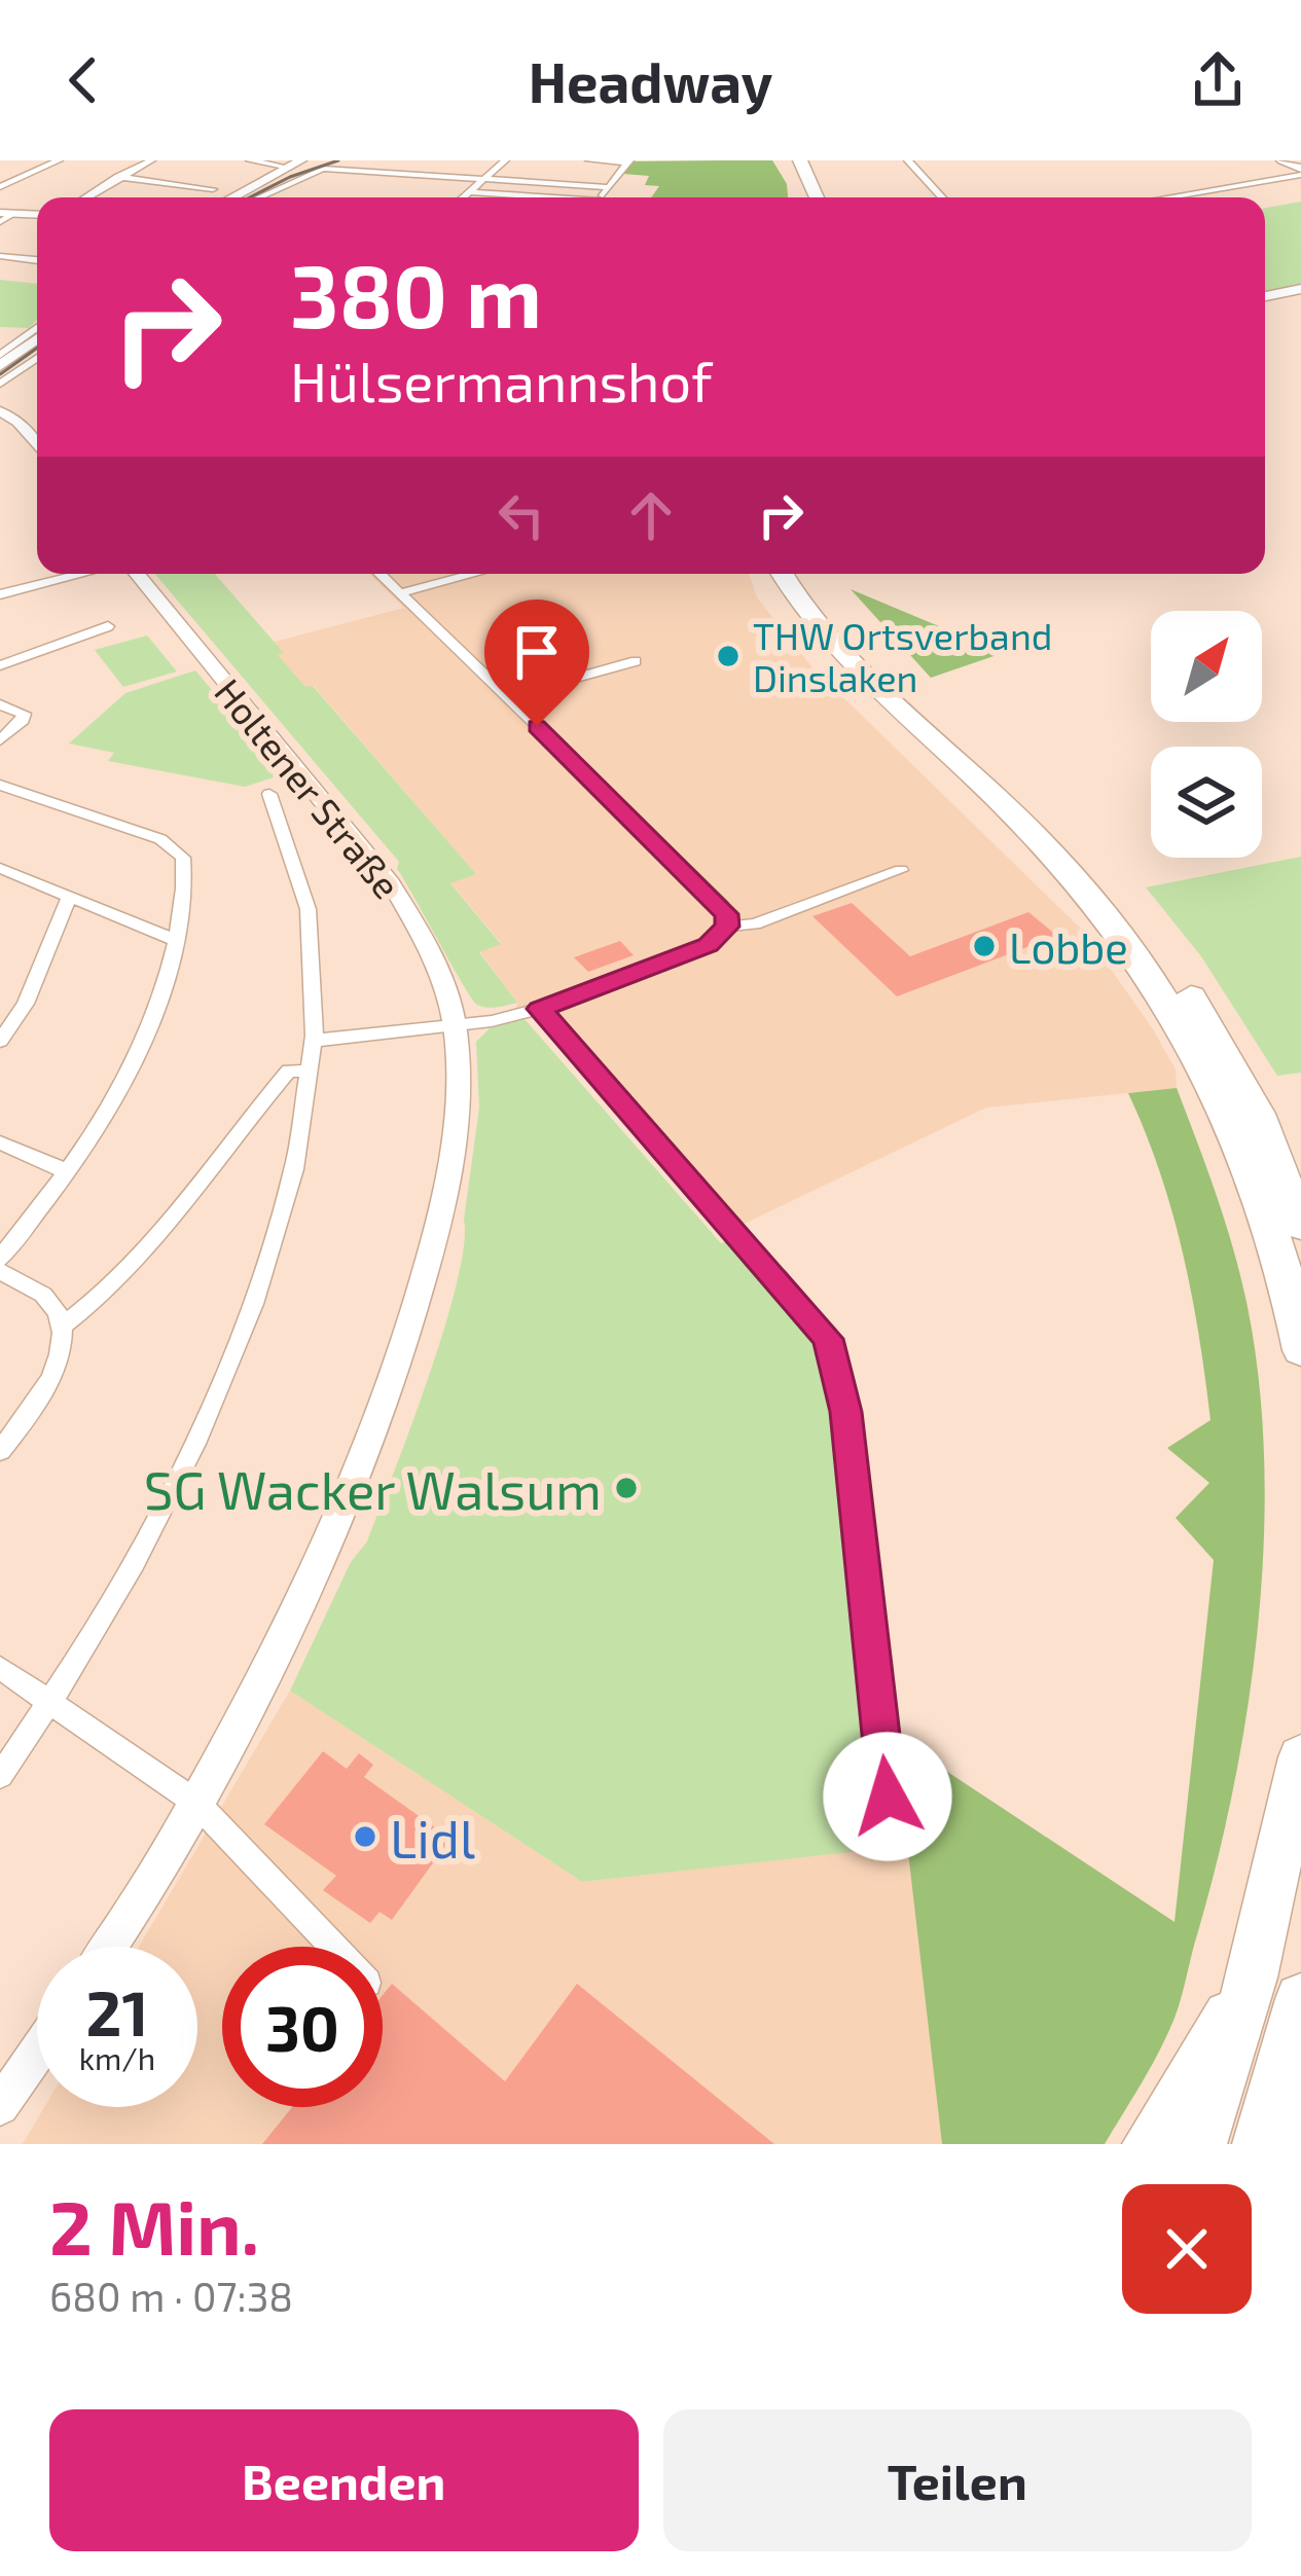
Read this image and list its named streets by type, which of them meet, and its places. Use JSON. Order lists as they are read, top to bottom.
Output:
{
  "streets": {
    "street": ["Holtener Straße"]
  },
  "places": [
    "THW Ortsverband Dinslaken",
    "Lobbe",
    "SG Wacker Walsum",
    "Lidl"
  ],
  "north": "top right",
  "page": {
    "header": "Headway",
    "turn": ["380 m", "Hülsermannshof"],
    "speed": "21 km/h",
    "limit": "30",
    "heading": ["2 Min.", "680 m · 07:38"],
    "buttons": ["Beenden", "Teilen"]
  }
}
